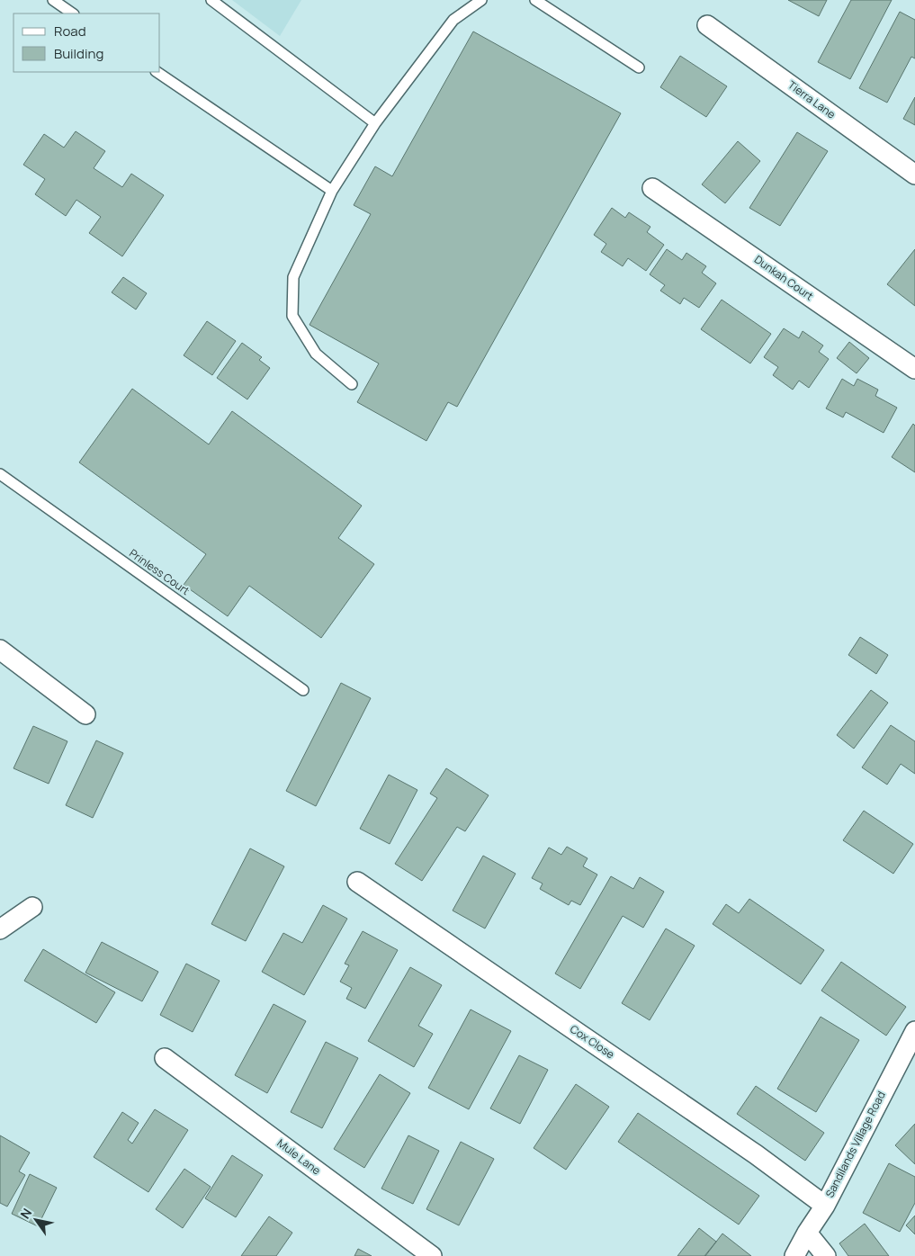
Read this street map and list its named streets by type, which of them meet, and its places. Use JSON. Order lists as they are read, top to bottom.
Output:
{
  "streets": {
    "street": [
      "Tierra Lane",
      "Dunkah Court",
      "Cox Close",
      "Sandilands Village Road",
      "Mule Lane"
    ],
    "lane": ["Prinless Court"]
  },
  "crossings": [
    ["Cox Close", "Sandilands Village Road"]
  ],
  "legend": ["Road", "Building"],
  "north": "top left"
}
